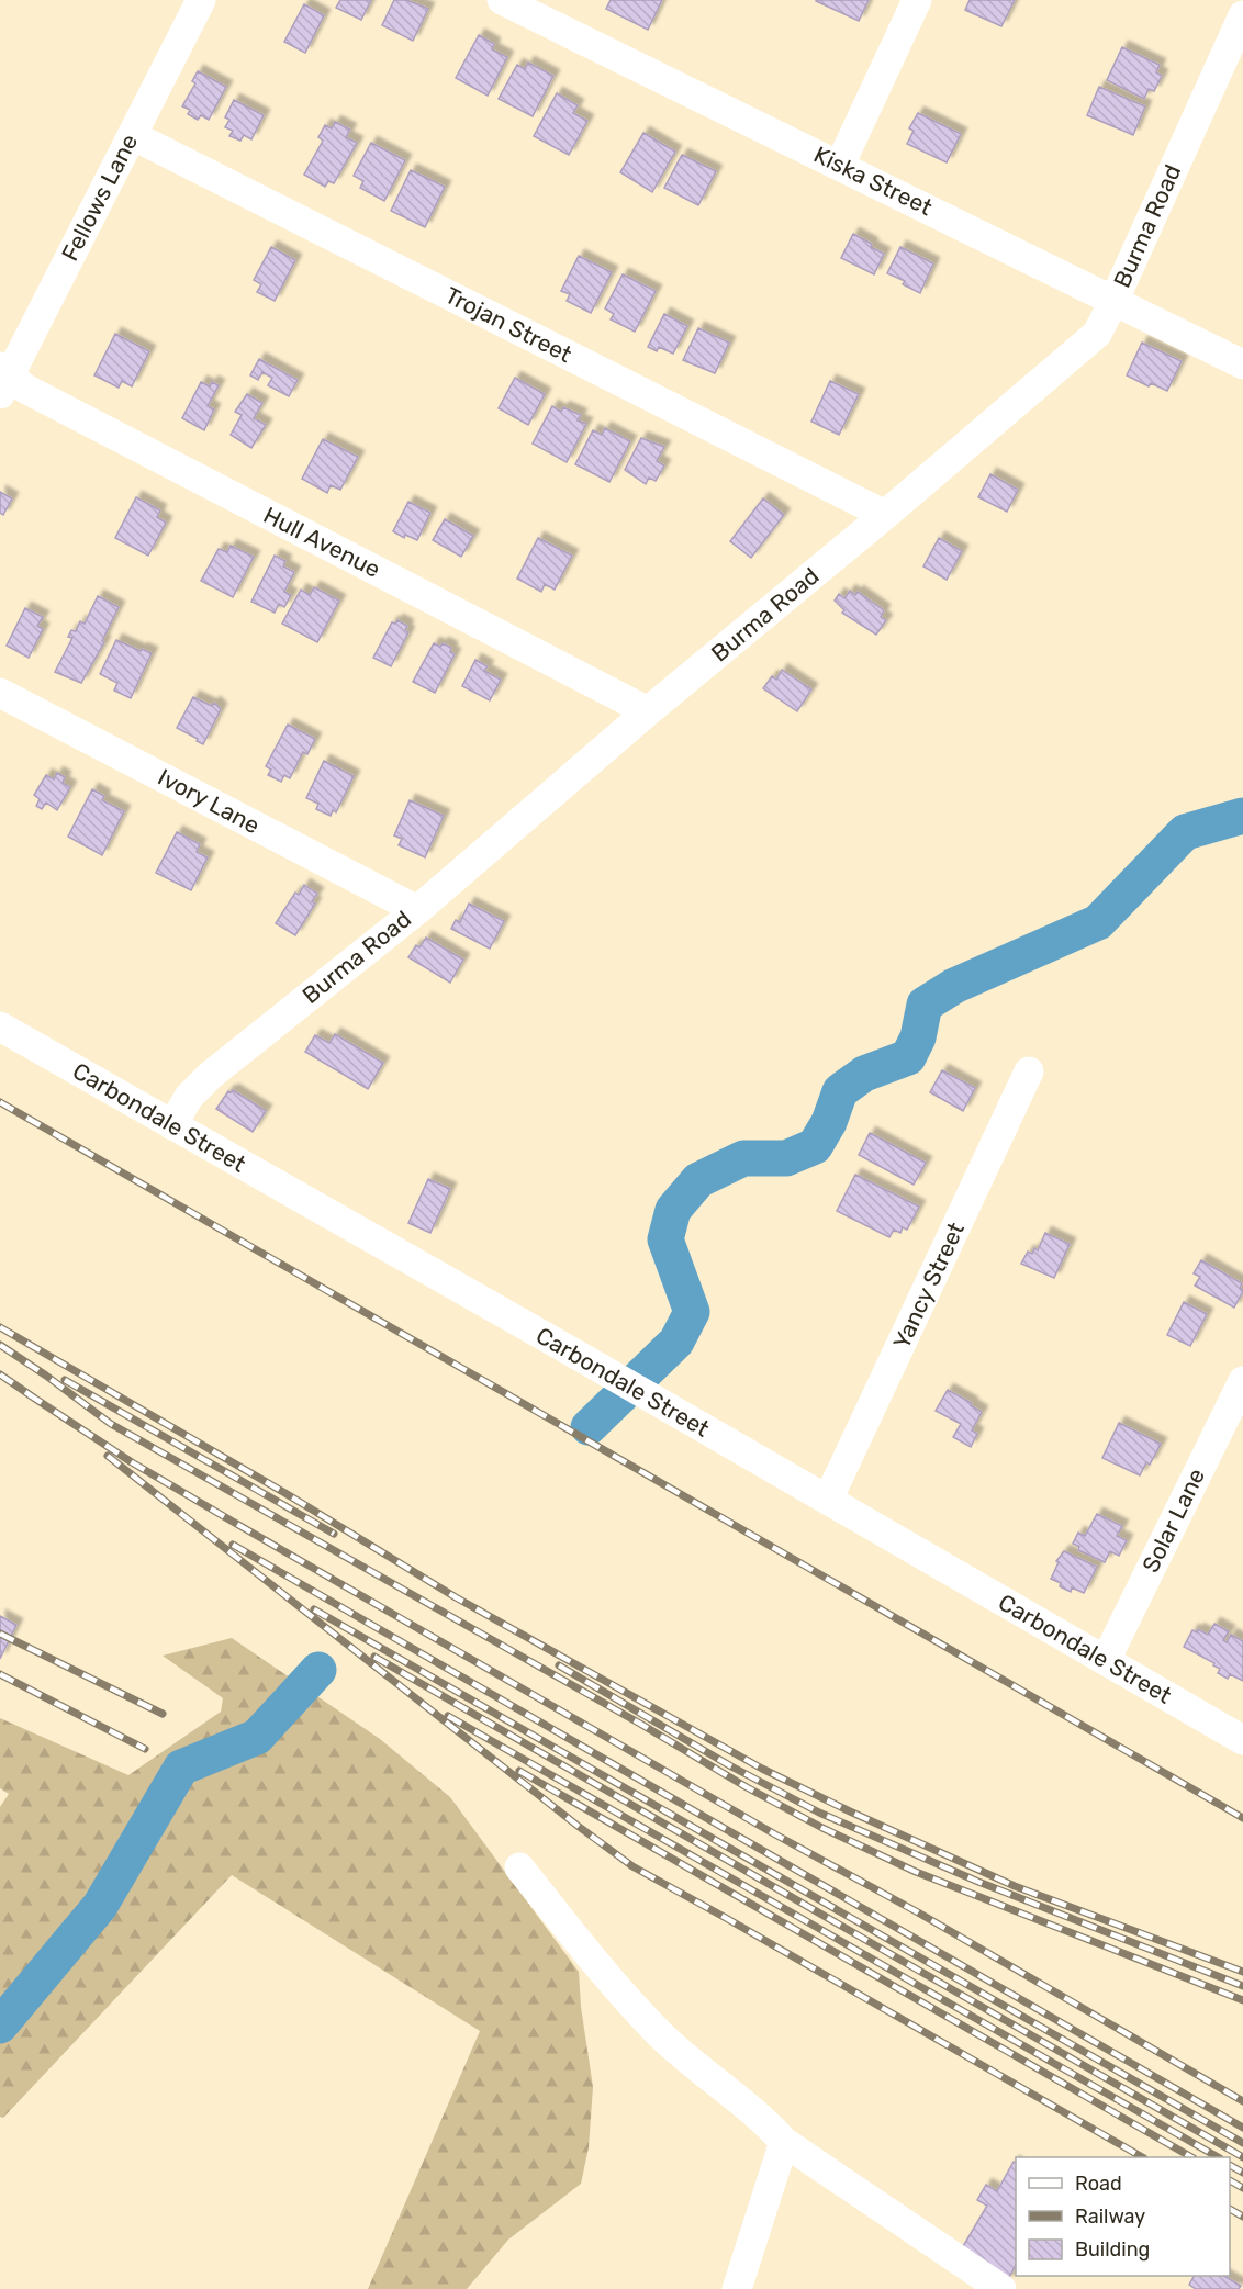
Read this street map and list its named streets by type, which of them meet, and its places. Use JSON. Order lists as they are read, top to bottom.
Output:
{
  "streets": {
    "street": [
      "Kiska Street",
      "Fellows Lane",
      "Burma Road",
      "Trojan Street",
      "Hull Avenue",
      "Ivory Lane",
      "Carbondale Street",
      "Yancy Street",
      "Solar Lane"
    ]
  },
  "crossings": [
    ["Kiska Street", "Burma Road"],
    ["Fellows Lane", "Trojan Street"],
    ["Fellows Lane", "Hull Avenue"],
    ["Burma Road", "Trojan Street"],
    ["Burma Road", "Hull Avenue"],
    ["Burma Road", "Ivory Lane"],
    ["Burma Road", "Carbondale Street"],
    ["Carbondale Street", "Yancy Street"],
    ["Carbondale Street", "Solar Lane"]
  ],
  "legend": ["Road", "Railway", "Building"]
}
